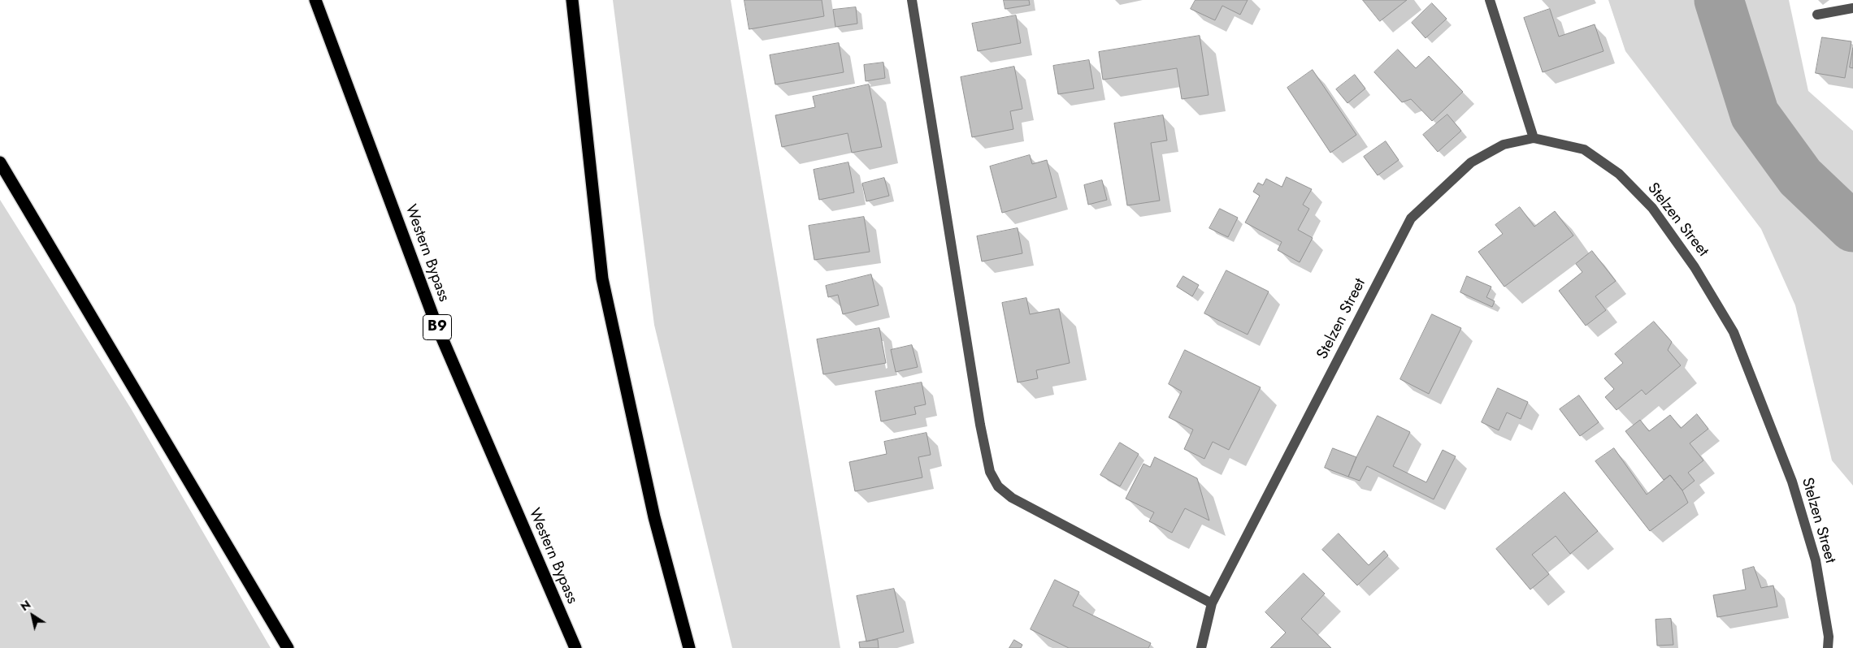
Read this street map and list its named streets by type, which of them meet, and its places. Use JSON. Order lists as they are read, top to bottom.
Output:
{
  "streets": {
    "highway": ["Western Bypass", "B9"],
    "street": ["Stelzen Street"]
  },
  "north": "top left"
}
